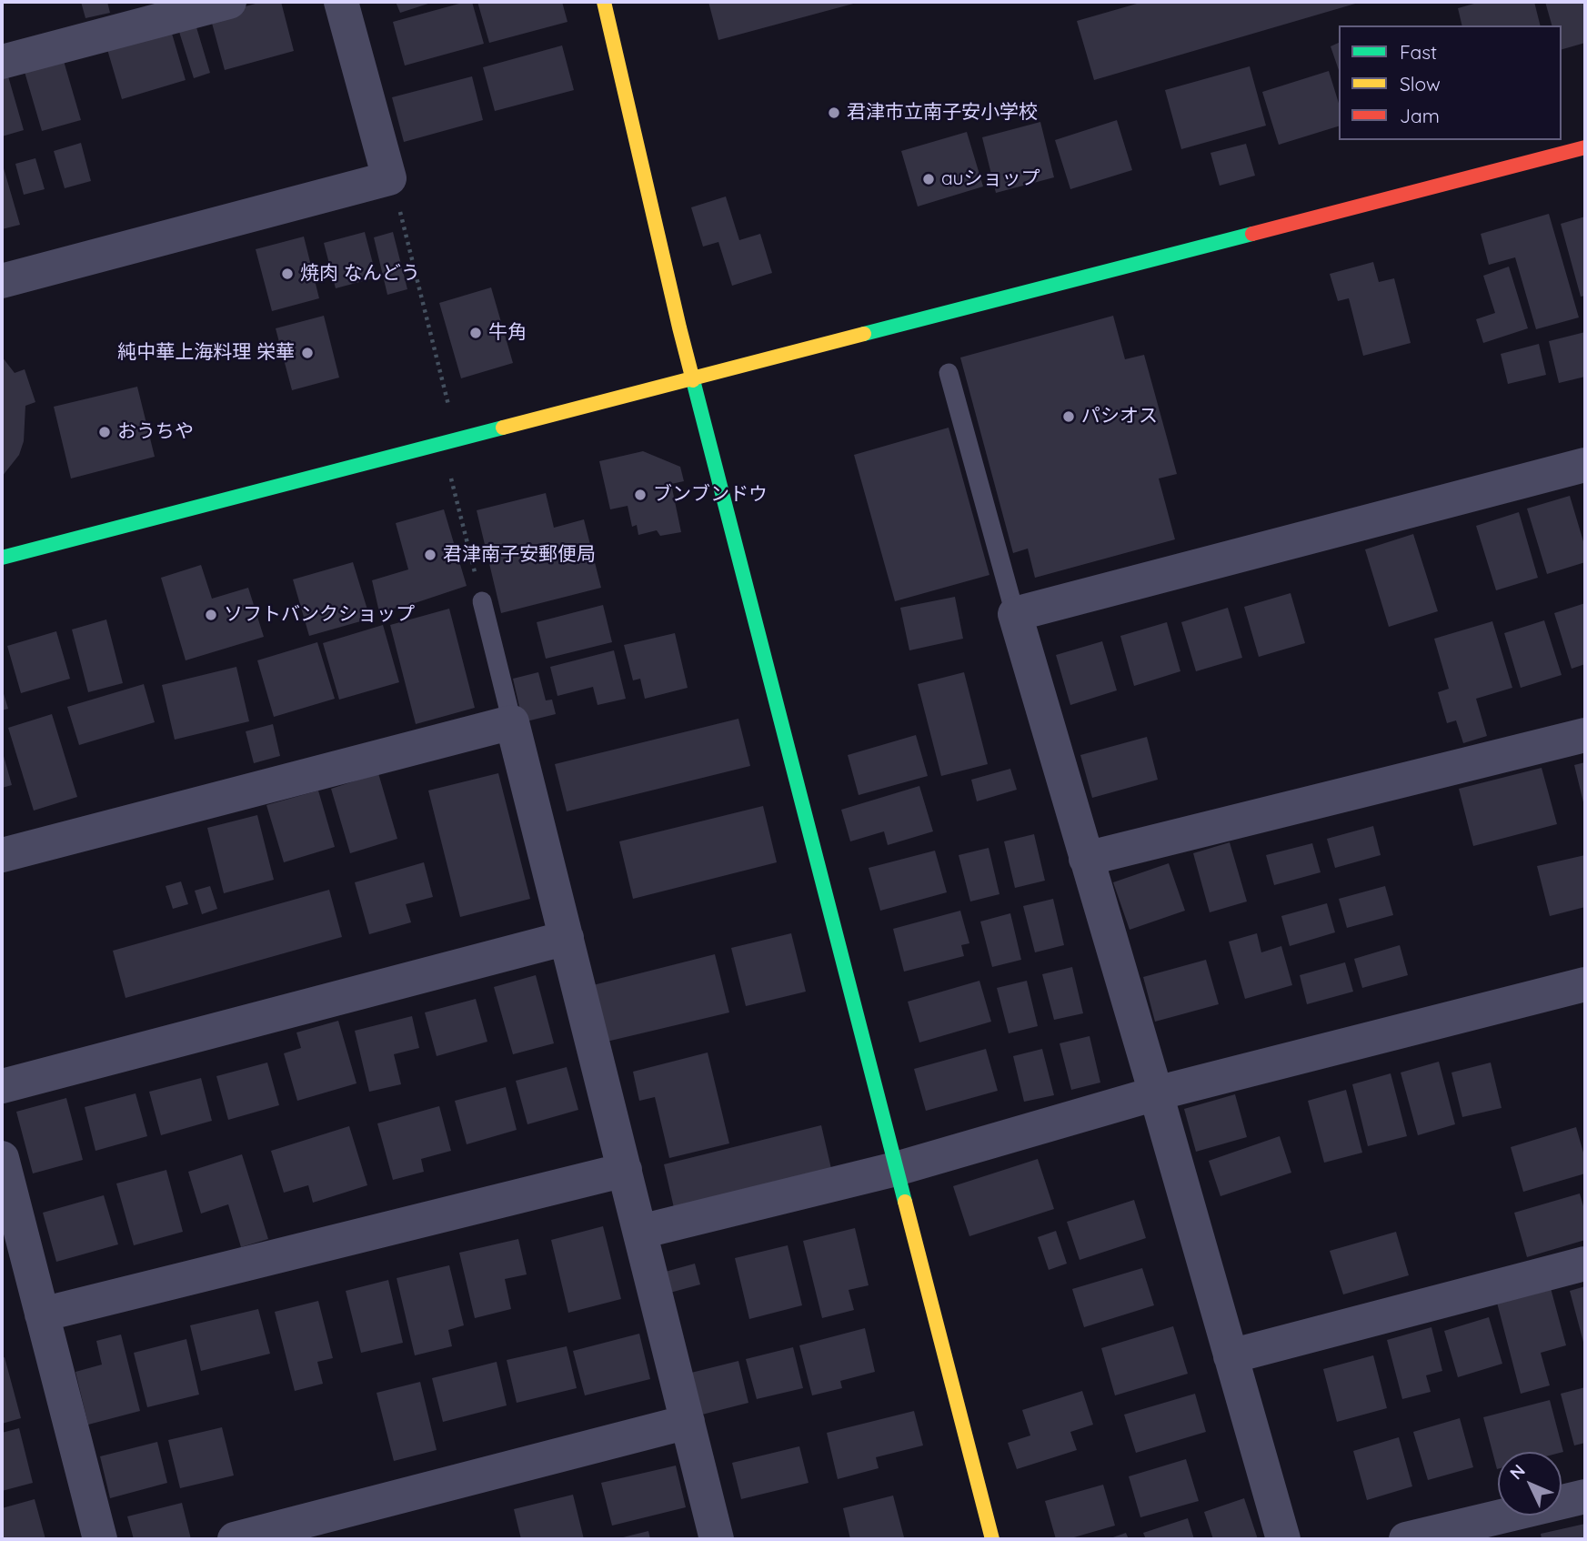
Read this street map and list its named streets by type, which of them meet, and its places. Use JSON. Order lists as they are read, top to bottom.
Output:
{
  "places": [
    "君津市立南子安小学校",
    "auショップ",
    "焼肉 なんどう",
    "牛角",
    "純中華上海料理 栄華",
    "パシオス",
    "おうちや",
    "ブンブンドウ",
    "君津南子安郵便局",
    "ソフトバンクショップ"
  ],
  "legend": ["Fast", "Slow", "Jam"],
  "north": "top left"
}
